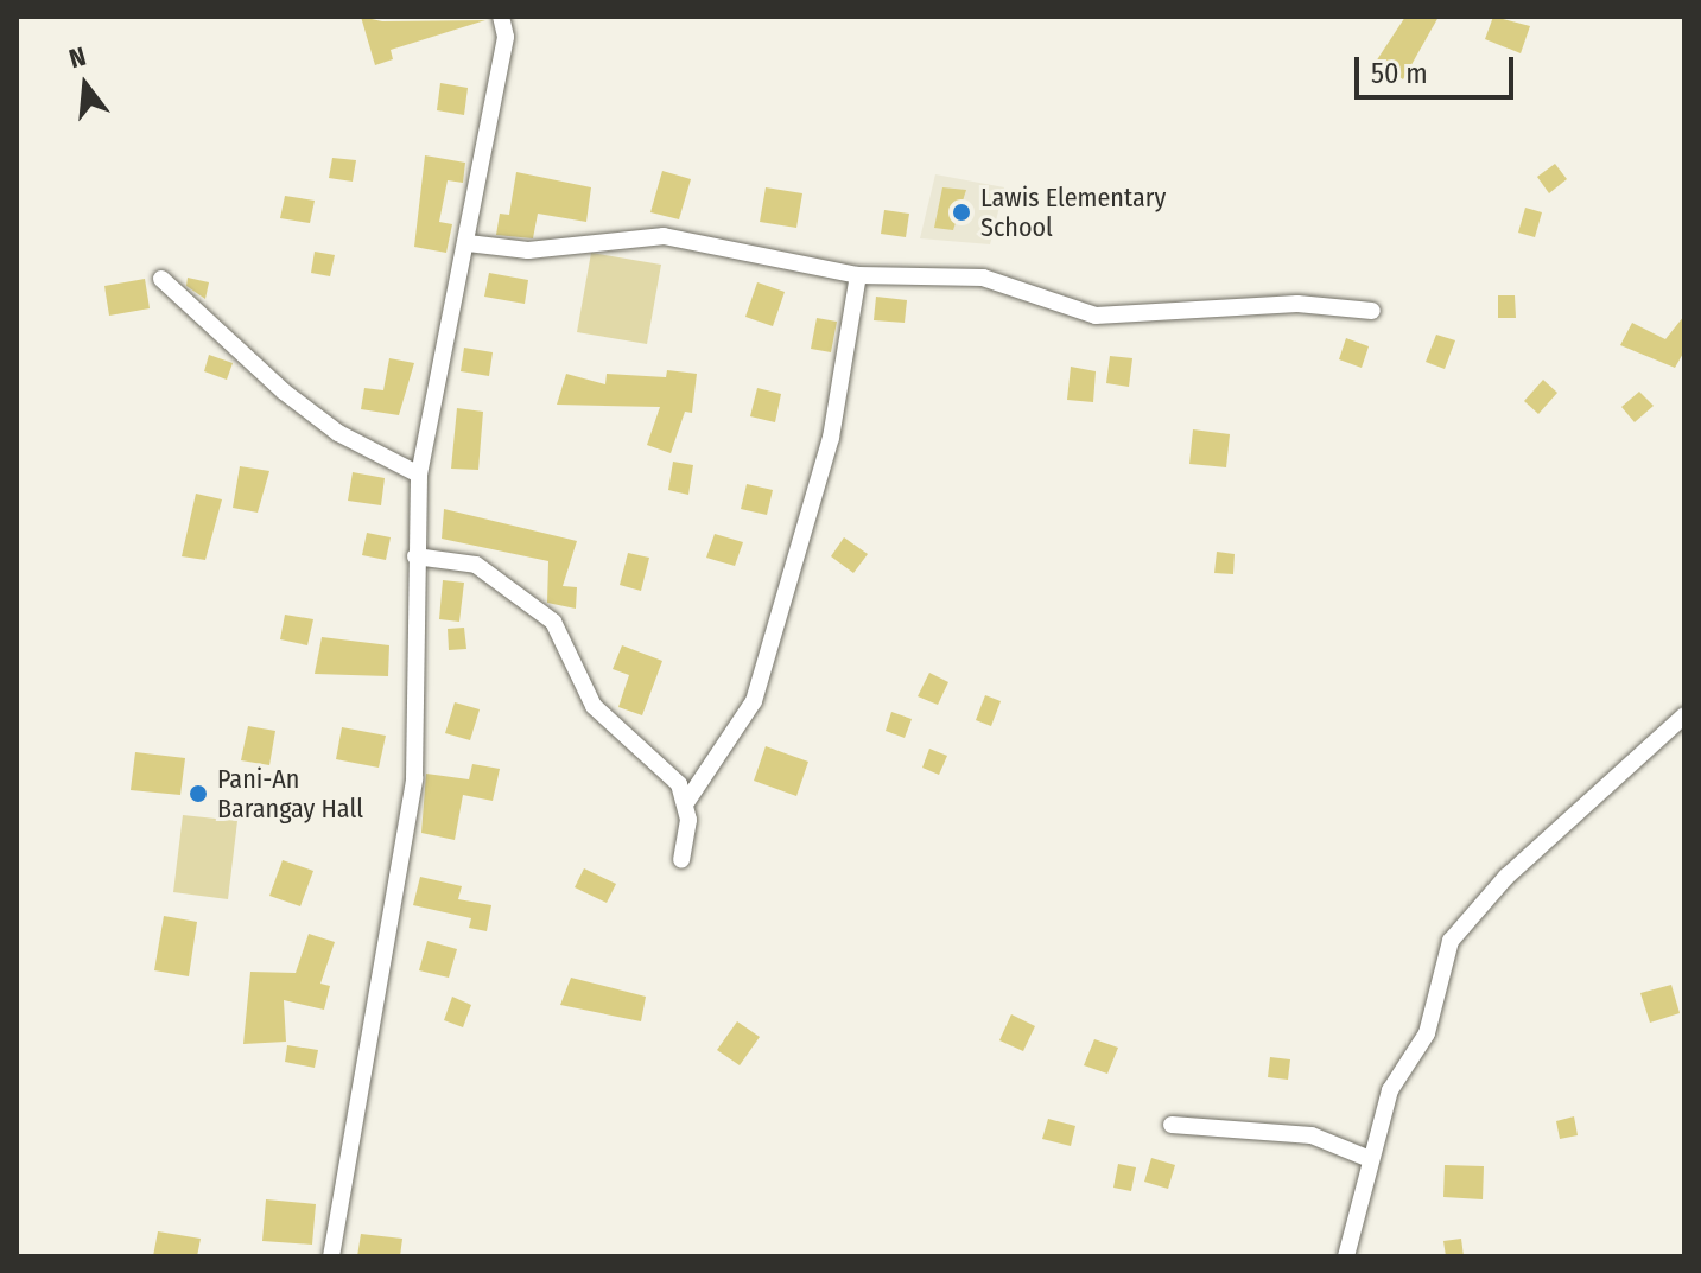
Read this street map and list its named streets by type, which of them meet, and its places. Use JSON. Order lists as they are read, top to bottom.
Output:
{
  "places": ["Lawis Elementary School", "Pani-An Barangay Hall"],
  "scale_bar": "50 m",
  "north": "top"
}
